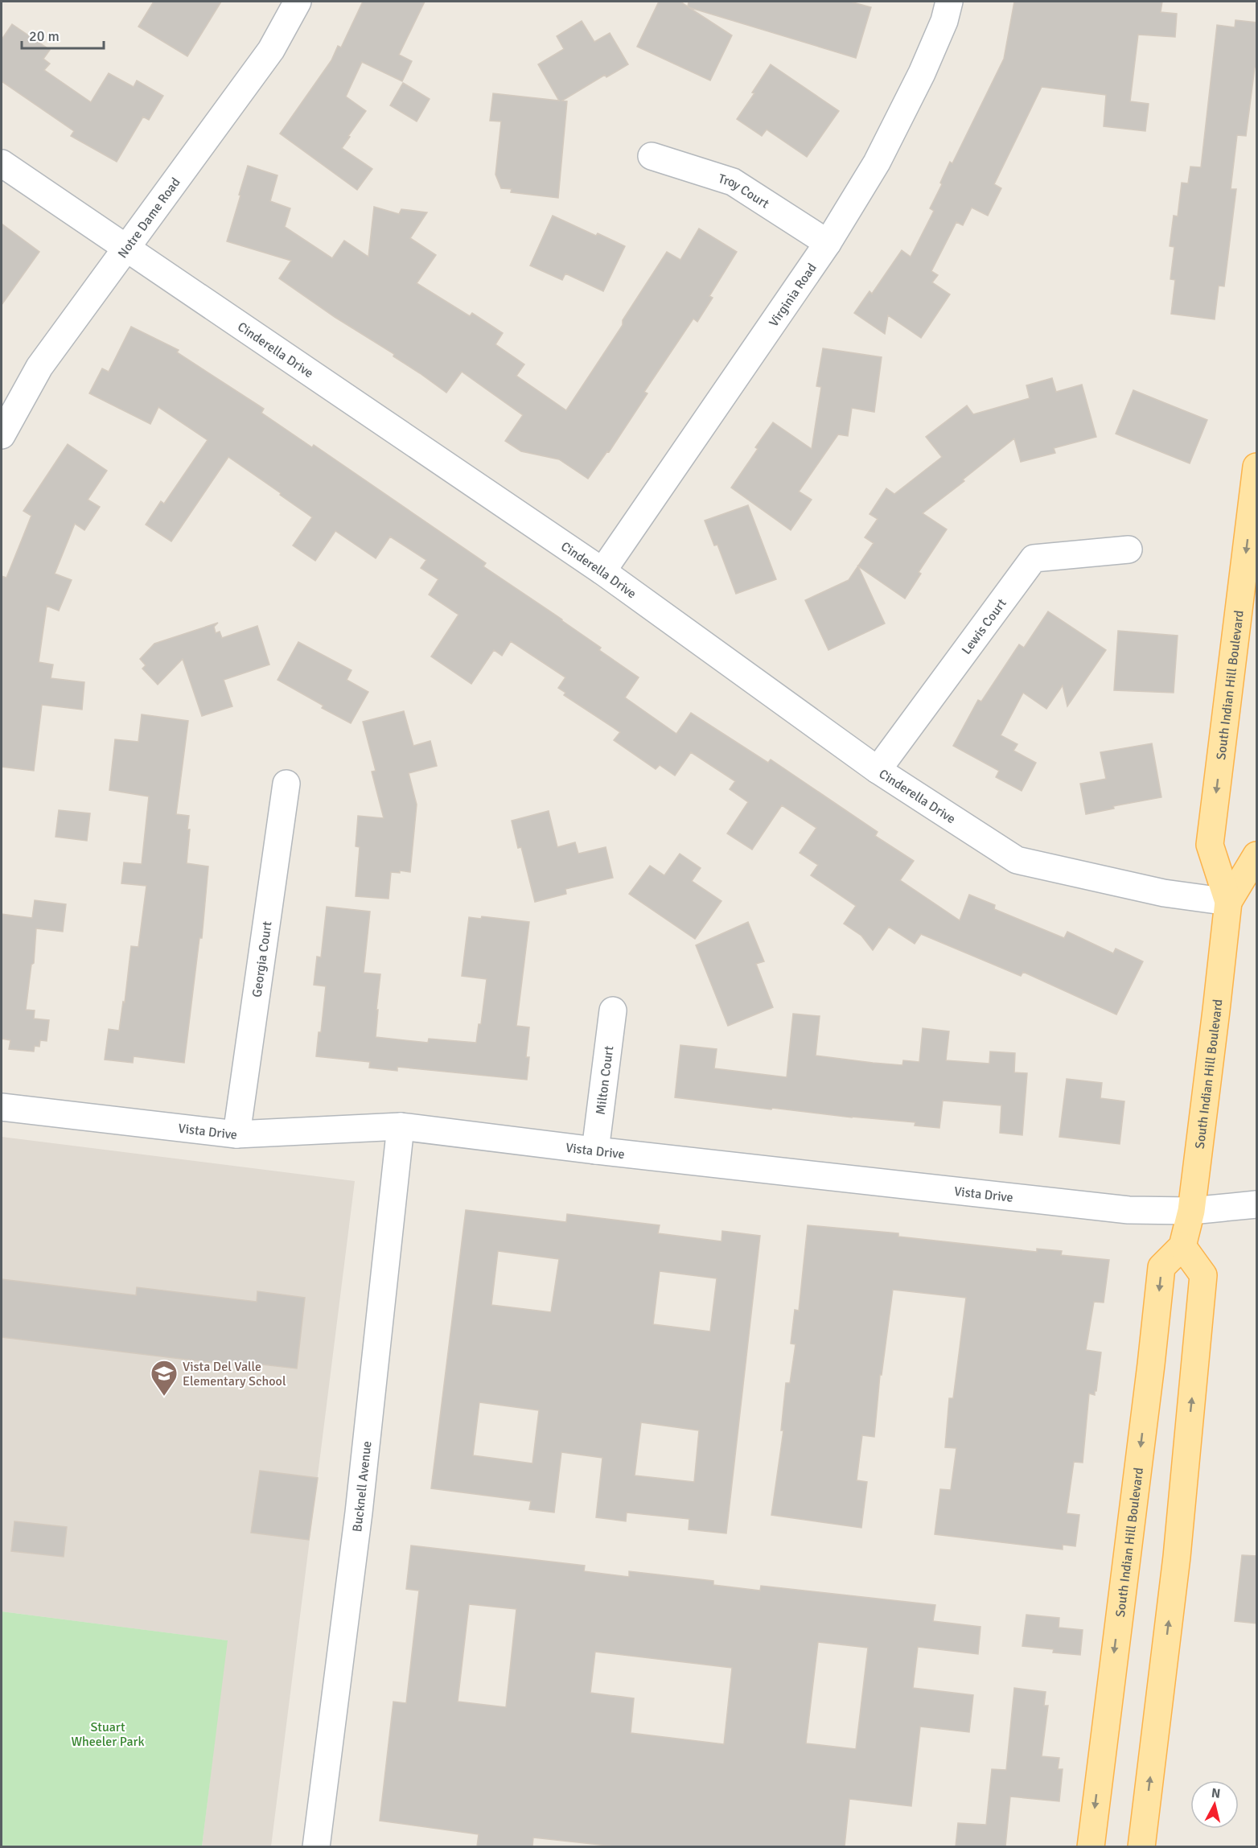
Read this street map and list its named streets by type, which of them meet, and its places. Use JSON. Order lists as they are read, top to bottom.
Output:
{
  "streets": {
    "main road": ["South Indian Hill Boulevard"],
    "street": [
      "Troy Court",
      "Notre Dame Road",
      "Virginia Road",
      "Cinderella Drive",
      "Lewis Court",
      "Georgia Court",
      "Milton Court",
      "Vista Drive",
      "Bucknell Avenue"
    ]
  },
  "crossings": [
    ["Troy Court", "Virginia Road"],
    ["Notre Dame Road", "Cinderella Drive"],
    ["Virginia Road", "Cinderella Drive"],
    ["Cinderella Drive", "Lewis Court"],
    ["Cinderella Drive", "South Indian Hill Boulevard"],
    ["South Indian Hill Boulevard", "Vista Drive"],
    ["Georgia Court", "Vista Drive"],
    ["Milton Court", "Vista Drive"],
    ["Vista Drive", "Bucknell Avenue"]
  ],
  "parks": ["Stuart Wheeler Park"],
  "places": {
    "school or university": ["Vista Del Valle Elementary School"]
  },
  "scale_bar": "20 m",
  "north": "top"
}
